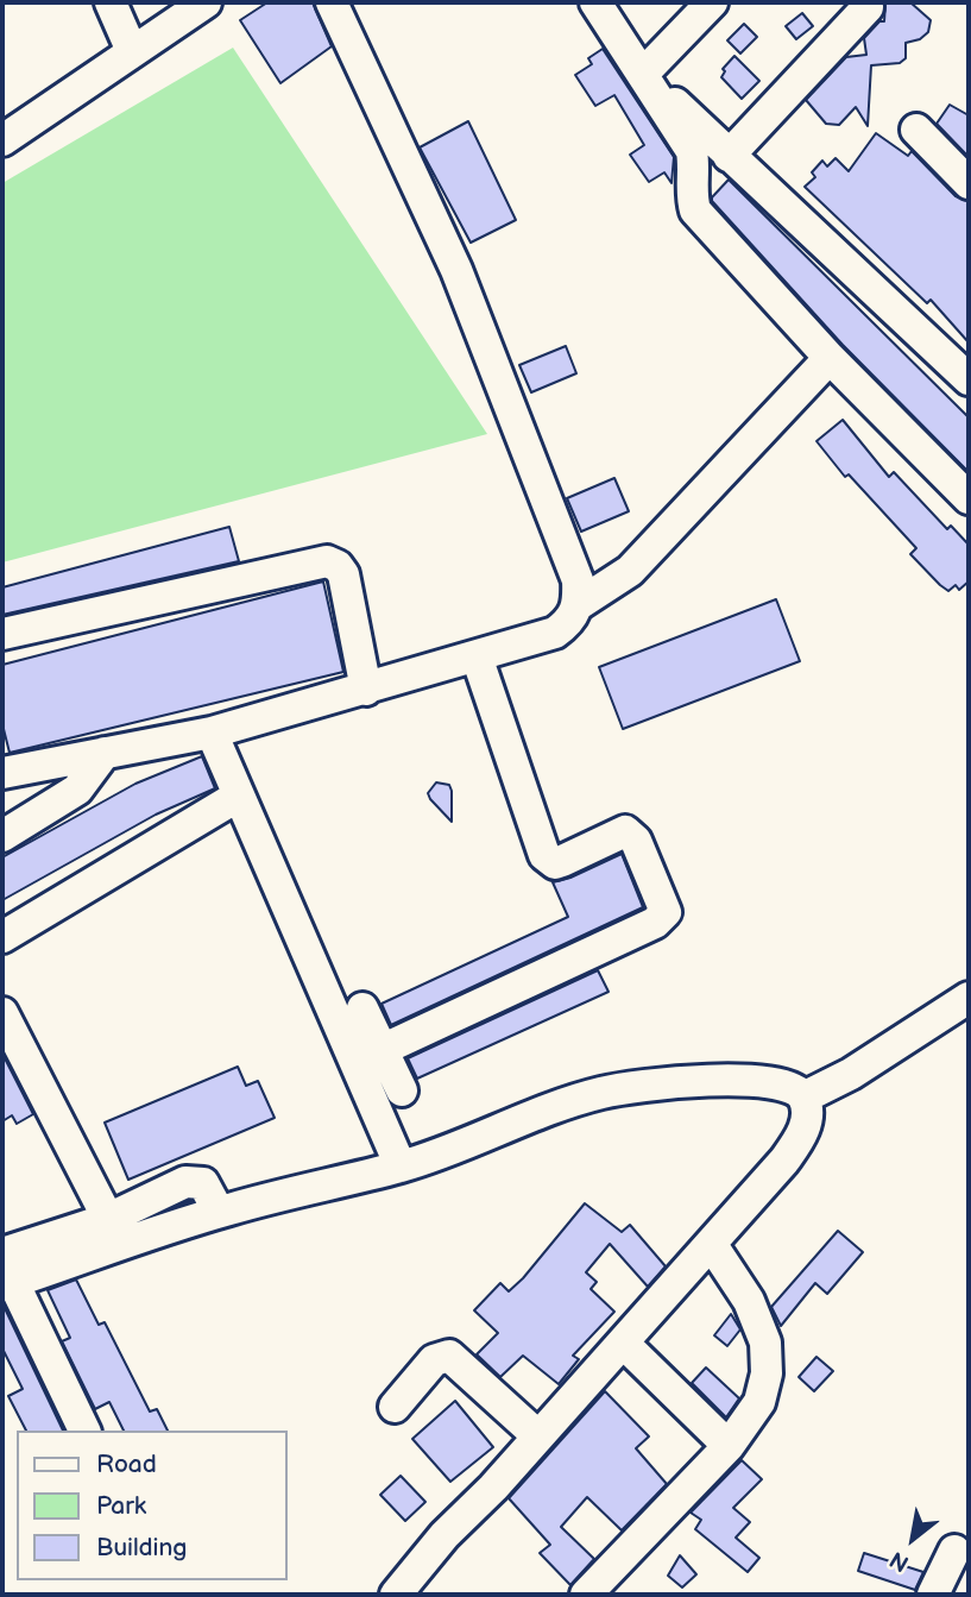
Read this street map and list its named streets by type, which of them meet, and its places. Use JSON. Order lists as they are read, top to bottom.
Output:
{
  "legend": ["Road", "Park", "Building"],
  "north": "bottom left"
}
